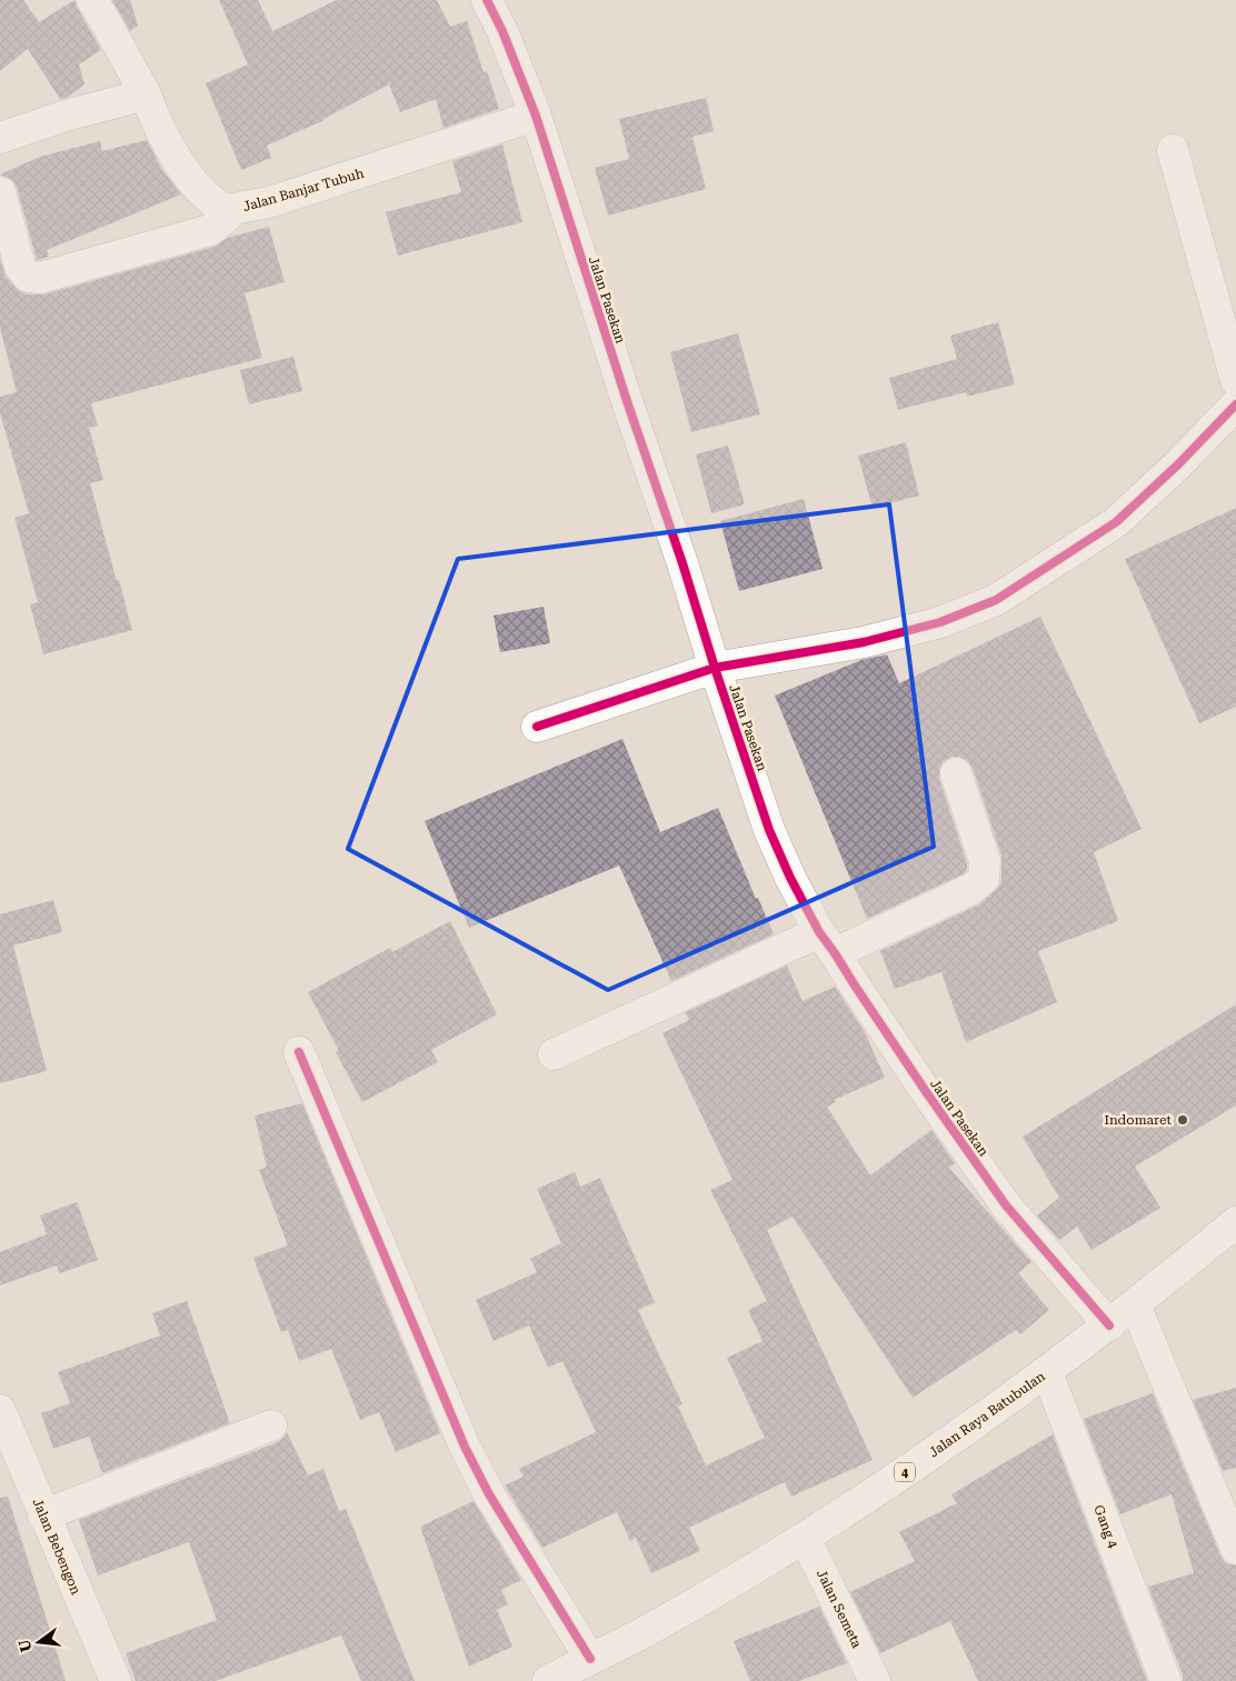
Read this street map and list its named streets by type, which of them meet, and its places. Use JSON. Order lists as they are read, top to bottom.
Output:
{
  "streets": {
    "main road": [
      "Jalan Banjar Tubuh",
      "Jalan Pasekan",
      "Jalan Raya Batubulan",
      "4",
      "Gang 4",
      "Jalan Bebengon",
      "Jalan Semeta"
    ]
  },
  "crossings": [
    ["Jalan Banjar Tubuh", "Jalan Pasekan"],
    ["Jalan Pasekan", "Jalan Raya Batubulan"],
    ["Jalan Raya Batubulan", "Gang 4"],
    ["Jalan Raya Batubulan", "Jalan Semeta"]
  ],
  "places": ["Indomaret"],
  "north": "left"
}
